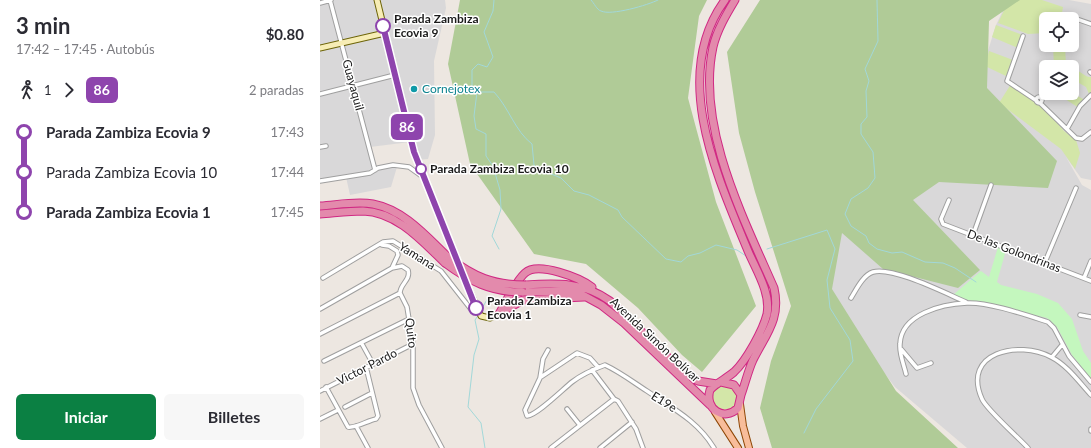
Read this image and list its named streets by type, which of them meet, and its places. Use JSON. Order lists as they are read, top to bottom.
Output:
{
  "streets": {
    "highway": ["Avenida Simón Bolívar"],
    "street": [
      "Guayaquil",
      "De las Golondrinas",
      "Yamana",
      "Quito",
      "Victor Pardo",
      "E19e"
    ]
  },
  "crossings": [
    ["Quito", "Victor Pardo"]
  ],
  "places": [
    "Parada Zambiza Ecovia 9",
    "Cornejotex",
    "Parada Zambiza Ecovia 10",
    "Parada Zambiza Ecovia 1"
  ],
  "lines": ["bus line 86"],
  "page": {
    "heading": ["3 min", "17:42 – 17:45 · Autobús", "$0.80"],
    "on_map": "86",
    "legs": ["1", "86", "2 paradas"],
    "list": [
      {
        "name": "Parada Zambiza Ecovia 9",
        "value": "17:43"
      },
      {
        "name": "Parada Zambiza Ecovia 10",
        "value": "17:44"
      },
      {
        "name": "Parada Zambiza Ecovia 1",
        "value": "17:45"
      }
    ],
    "buttons": ["Iniciar", "Billetes"]
  }
}
